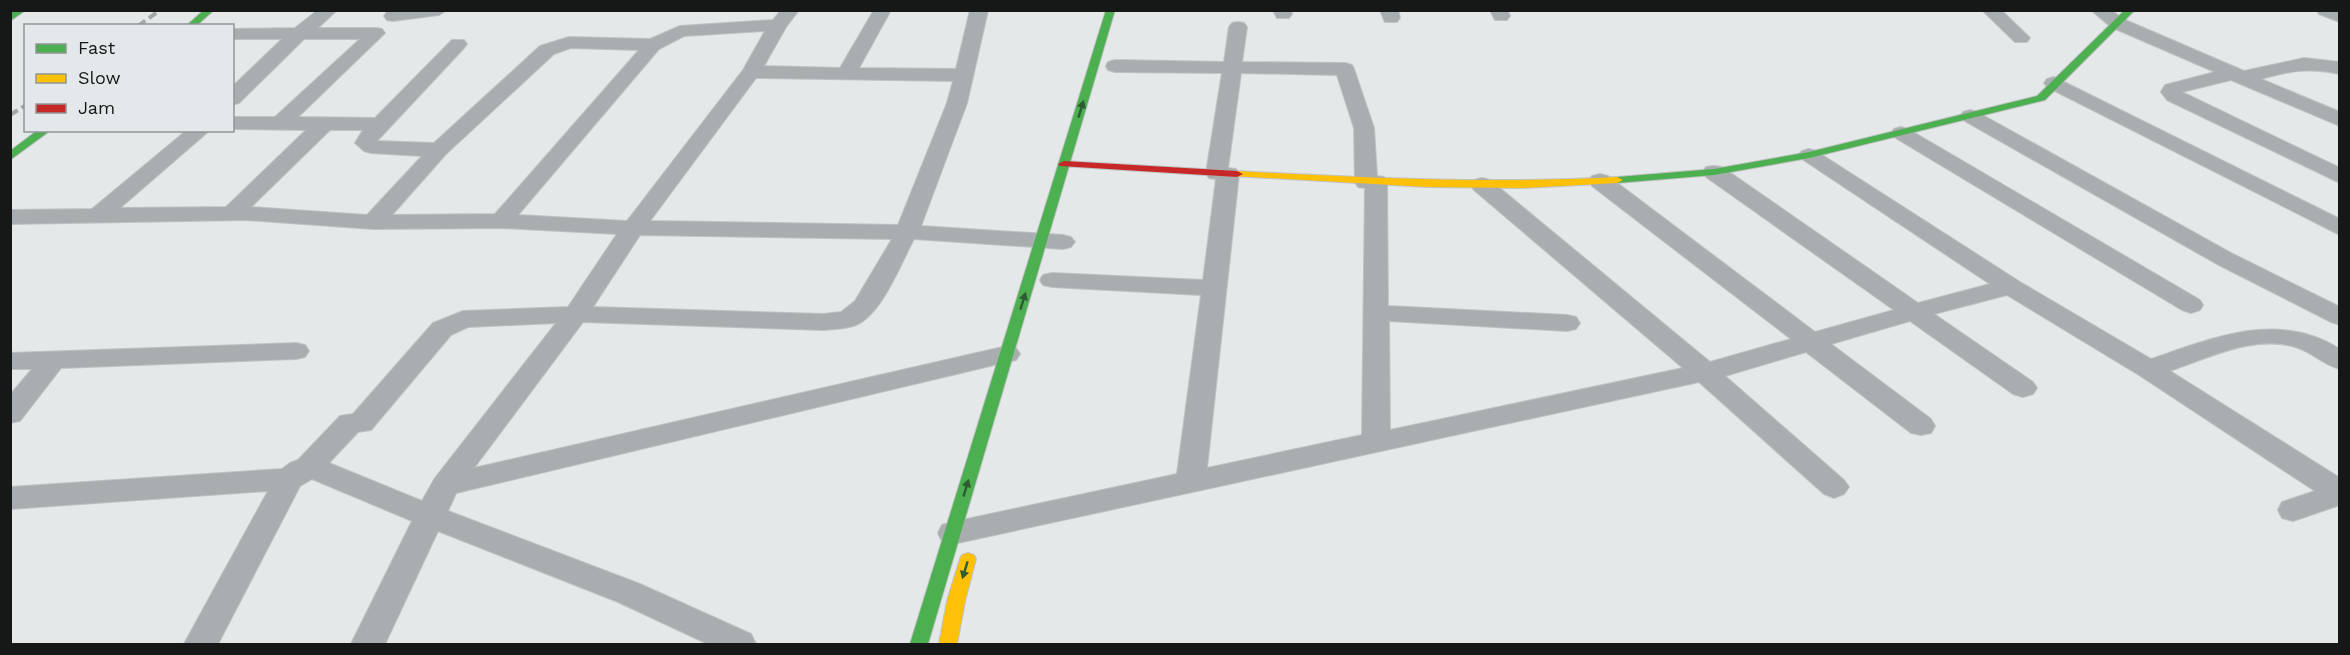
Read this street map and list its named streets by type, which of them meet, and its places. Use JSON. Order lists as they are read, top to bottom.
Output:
{
  "legend": ["Fast", "Slow", "Jam"]
}
